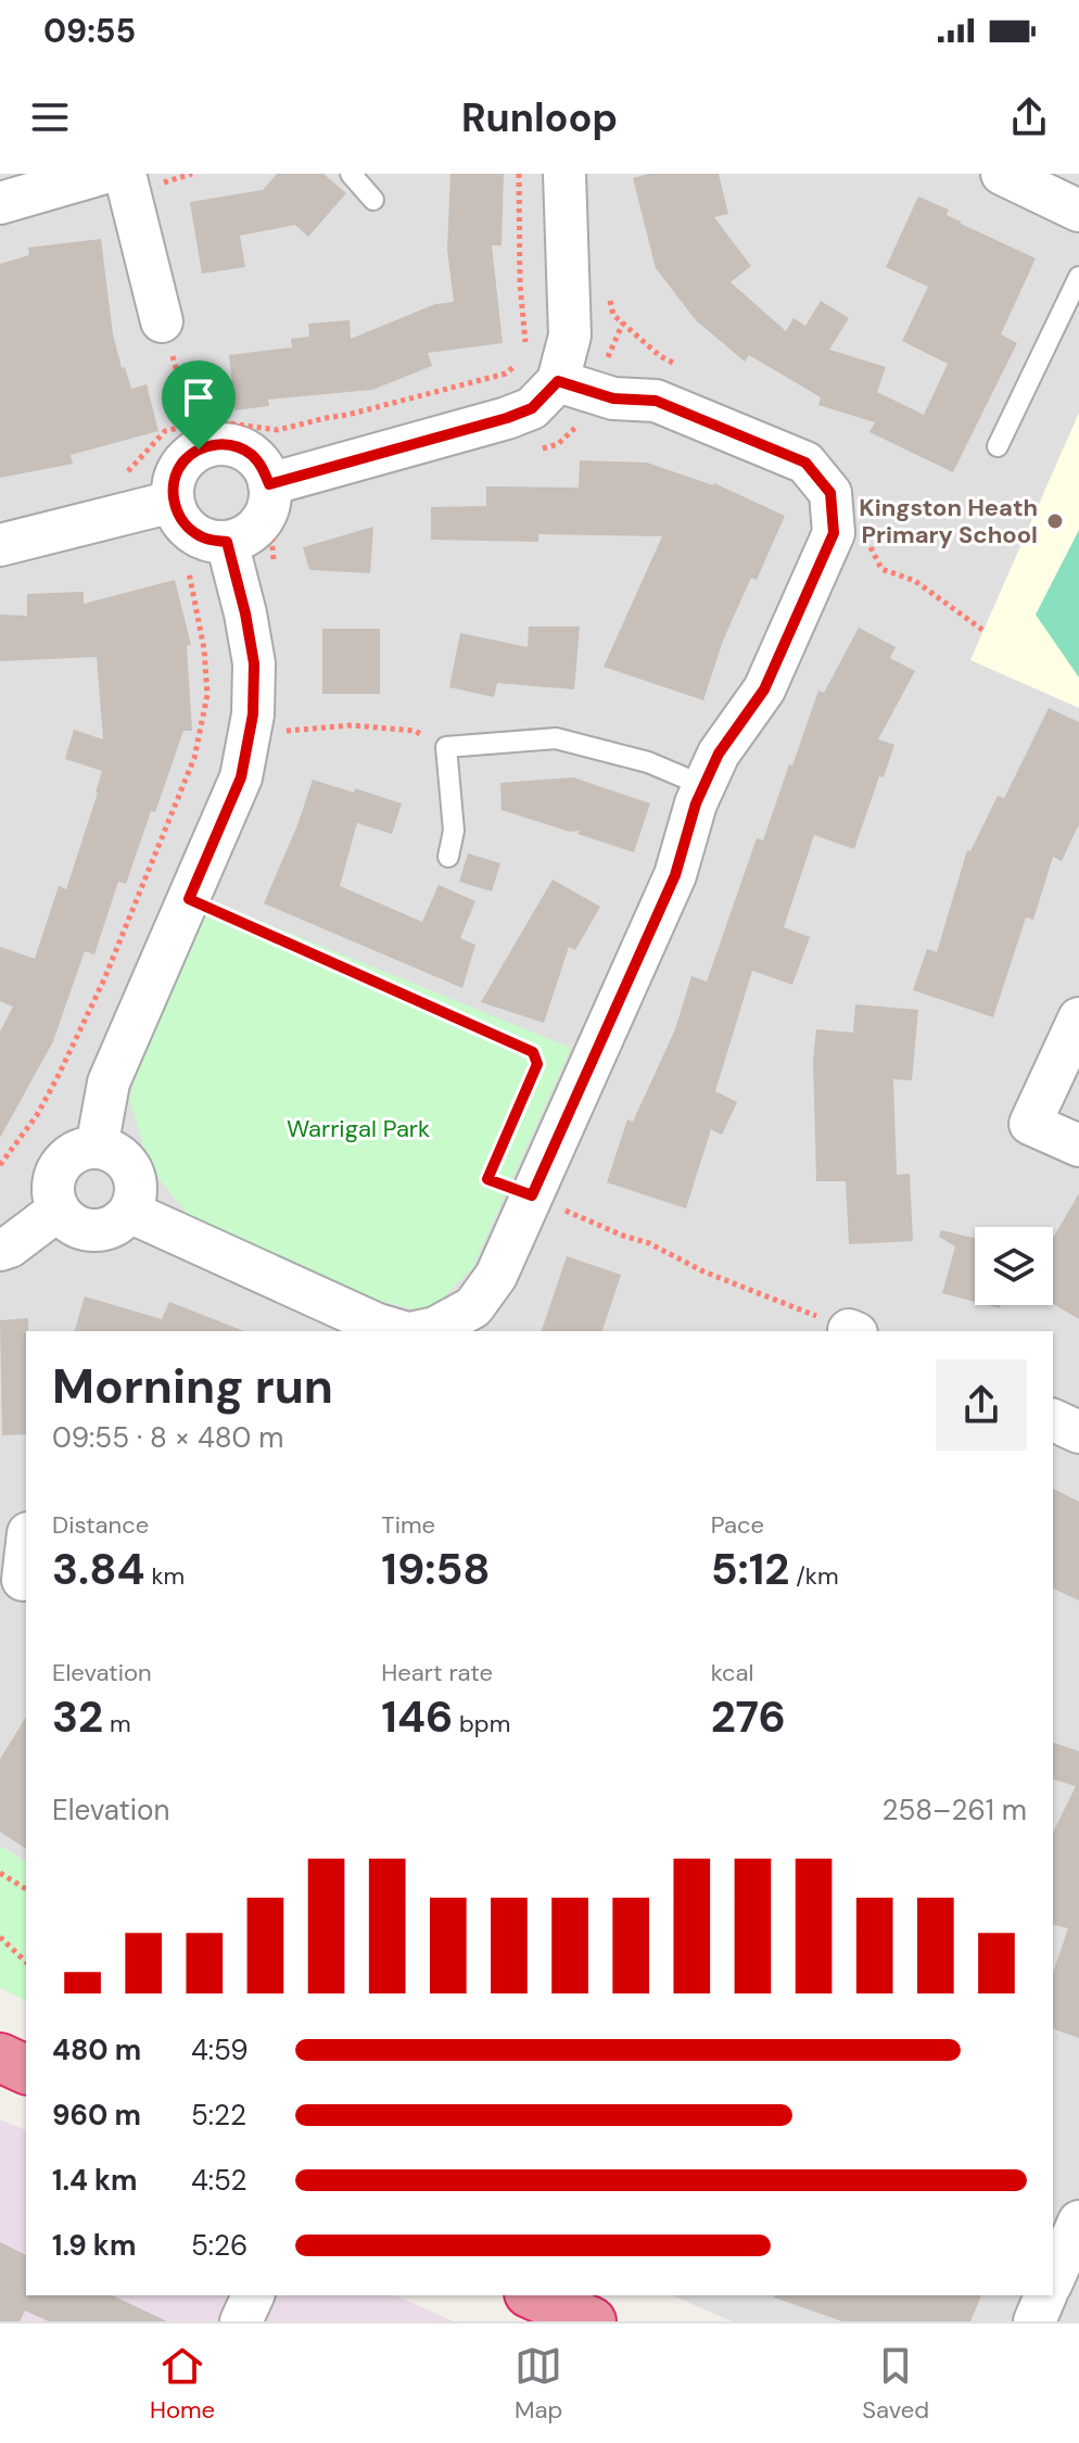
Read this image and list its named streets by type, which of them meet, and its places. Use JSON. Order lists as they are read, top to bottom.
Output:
{
  "parks": ["Warrigal Park"],
  "places": ["Kingston Heath Primary School"],
  "page": {
    "status": "09:55",
    "header": "Runloop",
    "heading": ["Morning run", "09:55 · 8 × 480 m"],
    "stats": [
      ["Distance", "3.84 km"],
      ["Time", "19:58"],
      ["Pace", "5:12 /km"],
      ["Elevation", "32 m"],
      ["Heart rate", "146 bpm"],
      ["kcal", "276"]
    ],
    "chart": ["Elevation", "258–261 m"],
    "list": [
      {
        "name": "480 m",
        "note": "4:59"
      },
      {
        "name": "960 m",
        "note": "5:22"
      },
      {
        "name": "1.4 km",
        "note": "4:52"
      },
      {
        "name": "1.9 km",
        "note": "5:26"
      }
    ],
    "tabs": ["Home", "Map", "Saved"]
  }
}
